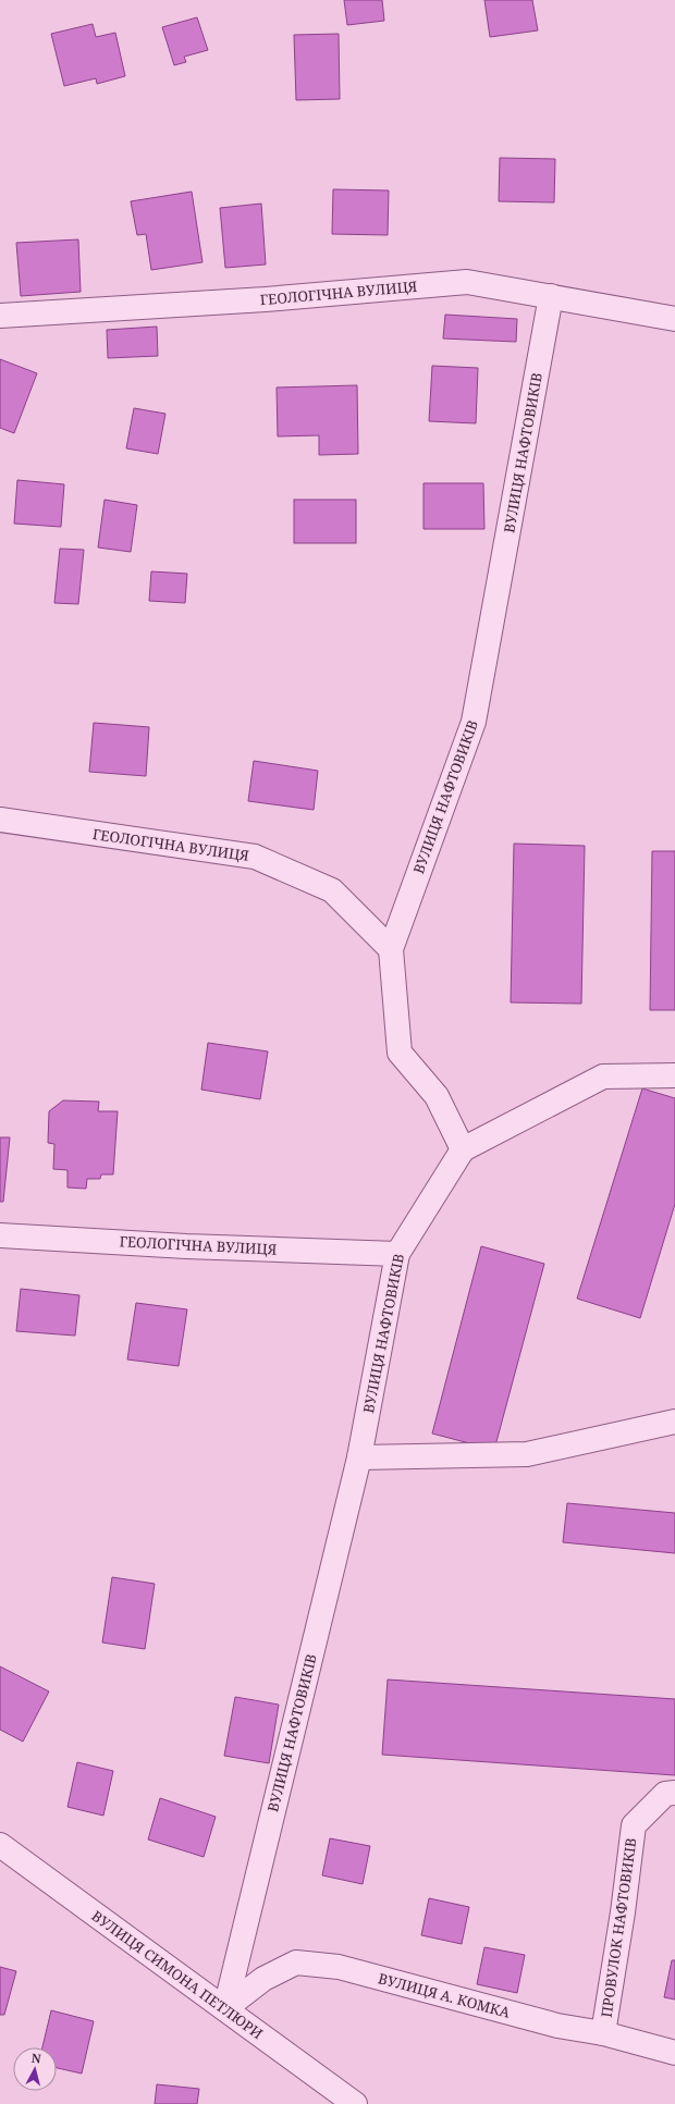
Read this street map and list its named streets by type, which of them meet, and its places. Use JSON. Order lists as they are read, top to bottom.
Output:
{
  "streets": {
    "street": [
      "ГЕОЛОГІЧНА ВУЛИЦЯ",
      "ВУЛИЦЯ НАФТОВИКІВ",
      "ПРОВУЛОК НАФТОВИКІВ",
      "ВУЛИЦЯ СИМОНА ПЕТЛЮРИ",
      "ВУЛИЦЯ А. КОМКА"
    ]
  },
  "crossings": [
    ["ГЕОЛОГІЧНА ВУЛИЦЯ", "ВУЛИЦЯ НАФТОВИКІВ"],
    ["ВУЛИЦЯ НАФТОВИКІВ", "ВУЛИЦЯ СИМОНА ПЕТЛЮРИ"],
    ["ВУЛИЦЯ НАФТОВИКІВ", "ВУЛИЦЯ А. КОМКА"],
    ["ПРОВУЛОК НАФТОВИКІВ", "ВУЛИЦЯ А. КОМКА"],
    ["ВУЛИЦЯ СИМОНА ПЕТЛЮРИ", "ВУЛИЦЯ А. КОМКА"]
  ],
  "north": "top"
}
